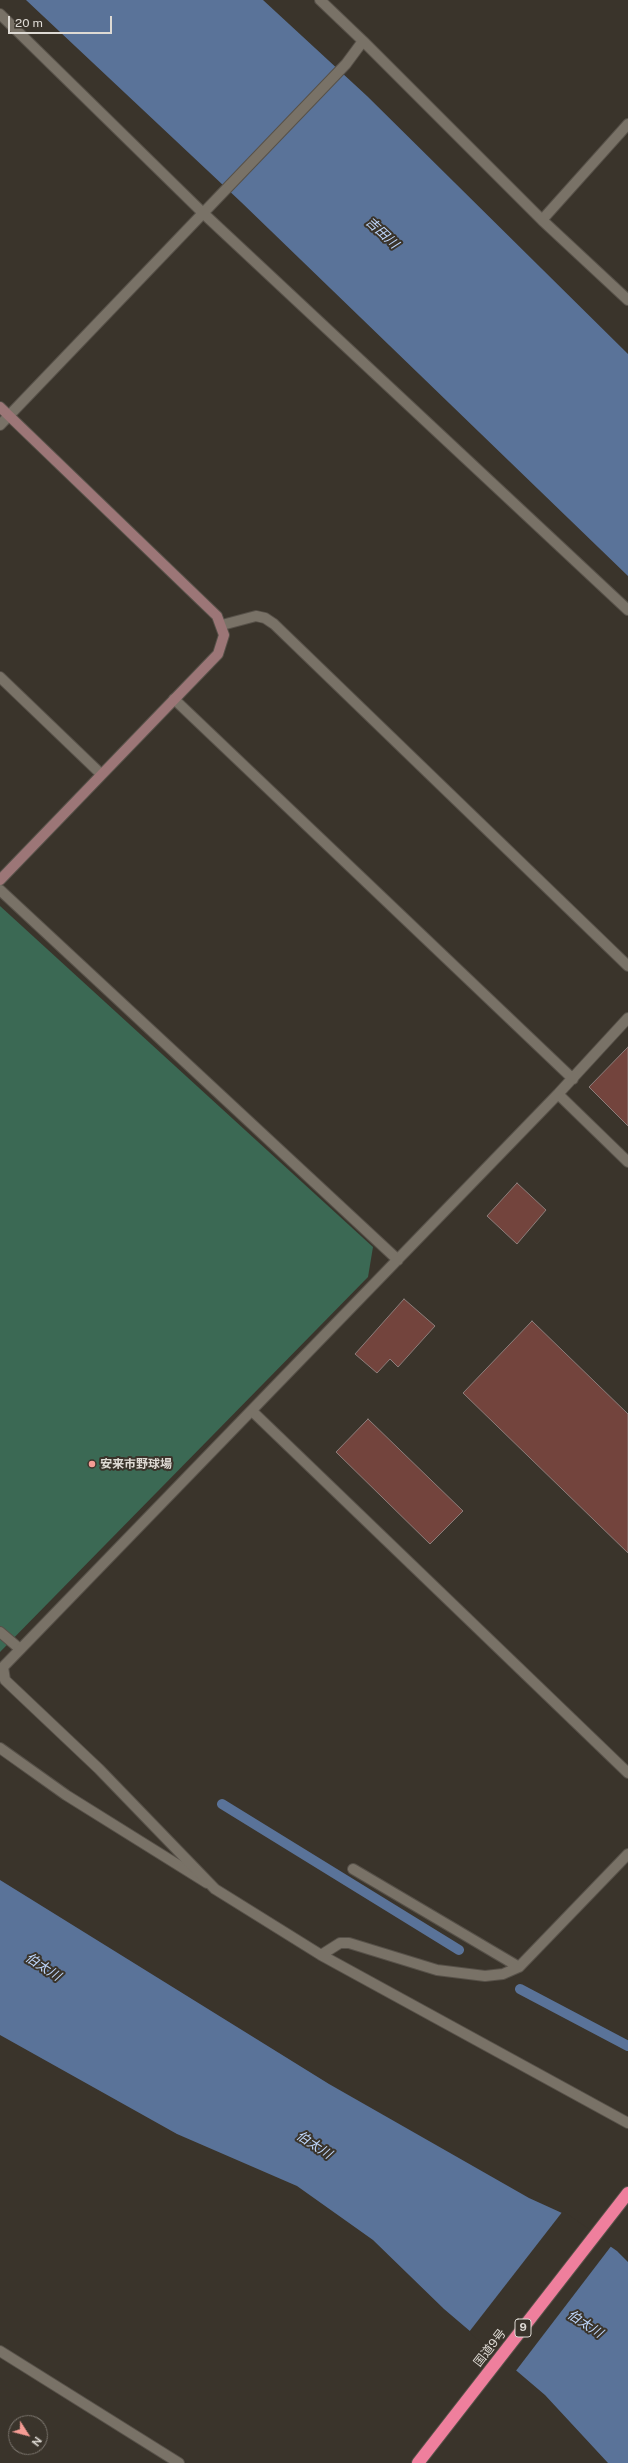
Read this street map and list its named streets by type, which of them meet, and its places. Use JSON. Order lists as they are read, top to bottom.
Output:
{
  "streets": {
    "highway": ["9", "国道9号"]
  },
  "water": ["吉田川", "伯太川"],
  "places": ["安来市野球場"],
  "scale_bar": "20 m",
  "north": "bottom right"
}
